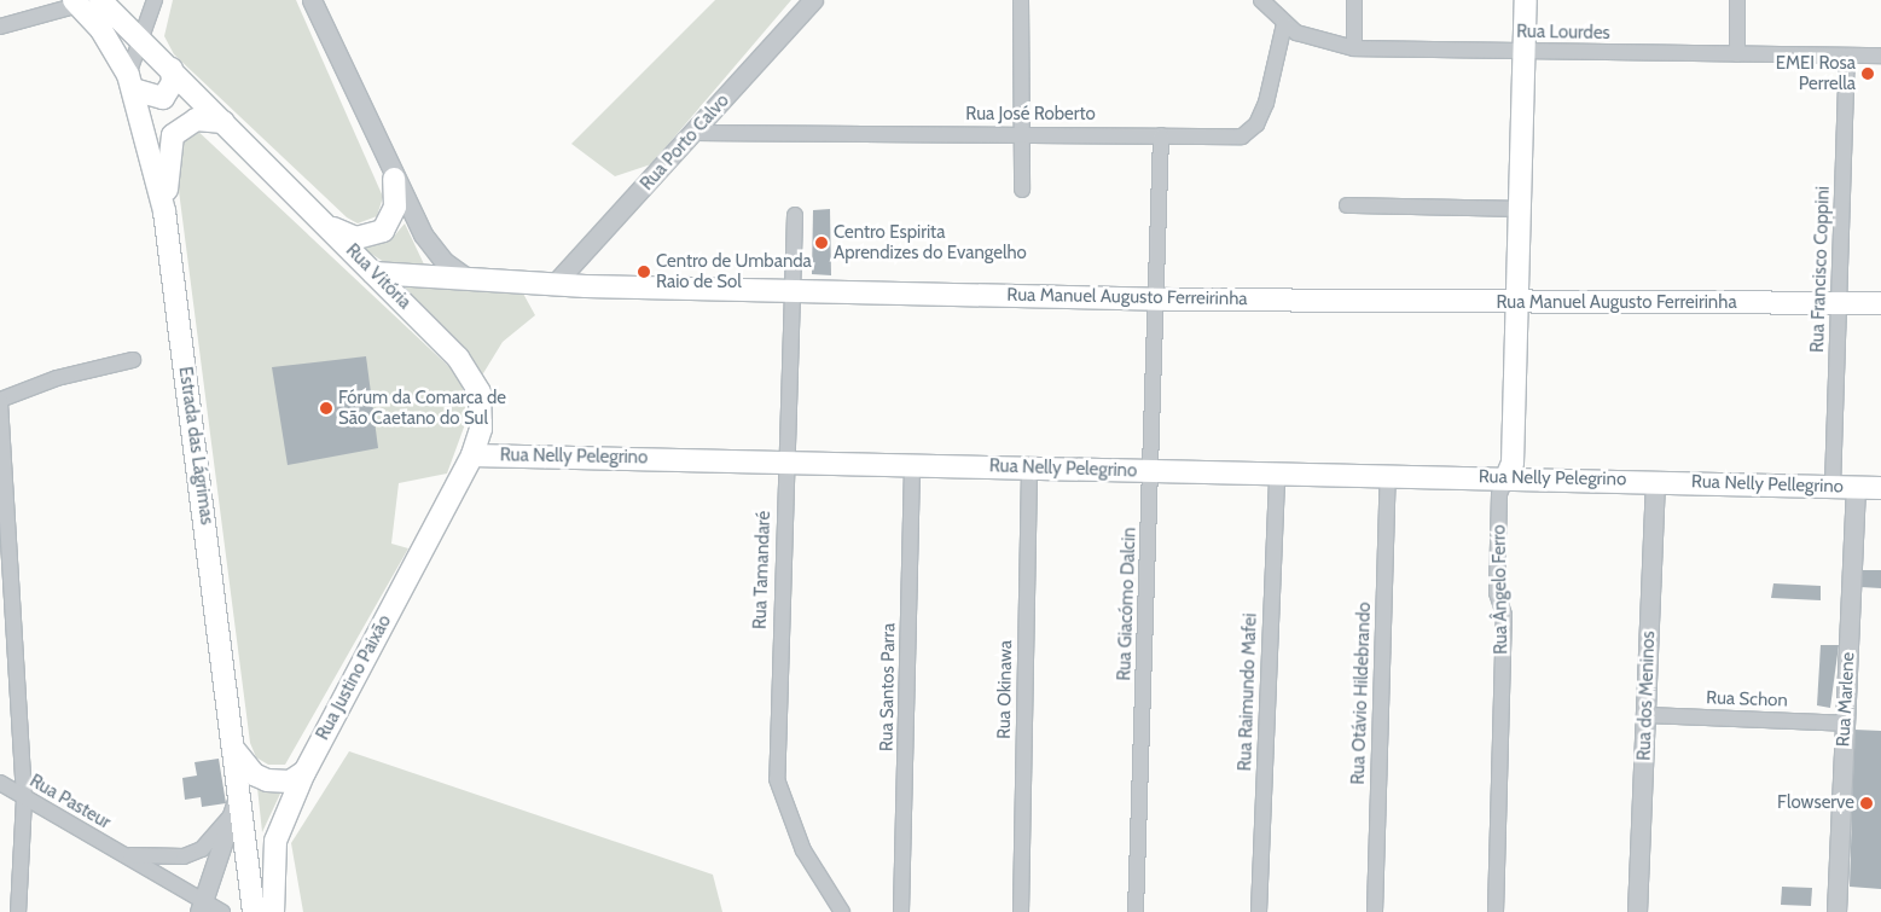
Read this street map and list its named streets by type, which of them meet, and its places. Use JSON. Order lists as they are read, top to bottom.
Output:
{
  "streets": {
    "main road": [
      "Rua Vitória",
      "Rua Manuel Augusto Ferreirinha",
      "Estrada das Lágrimas",
      "Rua Nelly Pelegrino",
      "Rua Nelly Pellegrino",
      "Rua Ângelo Ferro",
      "Rua Justino Paixão"
    ],
    "street": [
      "Rua Lourdes",
      "Rua José Roberto",
      "Rua Porto Calvo",
      "Rua Francisco Coppini",
      "Rua Tamandaré",
      "Rua Giacómo Dalcin",
      "Rua Santos Parra",
      "Rua Okinawa",
      "Rua Raimundo Mafei",
      "Rua Otávio Hildebrando",
      "Rua dos Meninos",
      "Rua Schon",
      "Rua Marlene",
      "Rua Pasteur"
    ]
  },
  "crossings": [
    ["Rua Lourdes", "Rua José Roberto"],
    ["Rua Lourdes", "Rua Francisco Coppini"],
    ["Rua Lourdes", "Rua Ângelo Ferro"],
    ["Rua José Roberto", "Rua Porto Calvo"],
    ["Rua José Roberto", "Rua Giacómo Dalcin"],
    ["Rua Porto Calvo", "Rua Manuel Augusto Ferreirinha"],
    ["Rua Francisco Coppini", "Rua Manuel Augusto Ferreirinha"],
    ["Rua Francisco Coppini", "Rua Nelly Pellegrino"],
    ["Rua Vitória", "Rua Manuel Augusto Ferreirinha"],
    ["Rua Vitória", "Rua Nelly Pelegrino"],
    ["Rua Vitória", "Rua Justino Paixão"],
    ["Rua Manuel Augusto Ferreirinha", "Rua Tamandaré"],
    ["Rua Manuel Augusto Ferreirinha", "Rua Ângelo Ferro"],
    ["Rua Manuel Augusto Ferreirinha", "Rua Giacómo Dalcin"],
    ["Estrada das Lágrimas", "Rua Pasteur"],
    ["Rua Nelly Pelegrino", "Rua Nelly Pellegrino"],
    ["Rua Nelly Pelegrino", "Rua Tamandaré"],
    ["Rua Nelly Pelegrino", "Rua Ângelo Ferro"],
    ["Rua Nelly Pelegrino", "Rua Giacómo Dalcin"],
    ["Rua Nelly Pelegrino", "Rua Justino Paixão"],
    ["Rua Nelly Pelegrino", "Rua Santos Parra"],
    ["Rua Nelly Pelegrino", "Rua Okinawa"],
    ["Rua Nelly Pelegrino", "Rua Raimundo Mafei"],
    ["Rua Nelly Pelegrino", "Rua Otávio Hildebrando"],
    ["Rua Nelly Pelegrino", "Rua dos Meninos"],
    ["Rua Nelly Pellegrino", "Rua dos Meninos"],
    ["Rua Nelly Pellegrino", "Rua Marlene"],
    ["Rua dos Meninos", "Rua Schon"],
    ["Rua Schon", "Rua Marlene"]
  ],
  "places": [
    "EMEI Rosa Perrella",
    "Centro Espirita Aprendizes do Evangelho",
    "Centro de Umbanda Raio de Sol",
    "Fórum da Comarca de São Caetano do Sul",
    "Flowserve"
  ]
}
